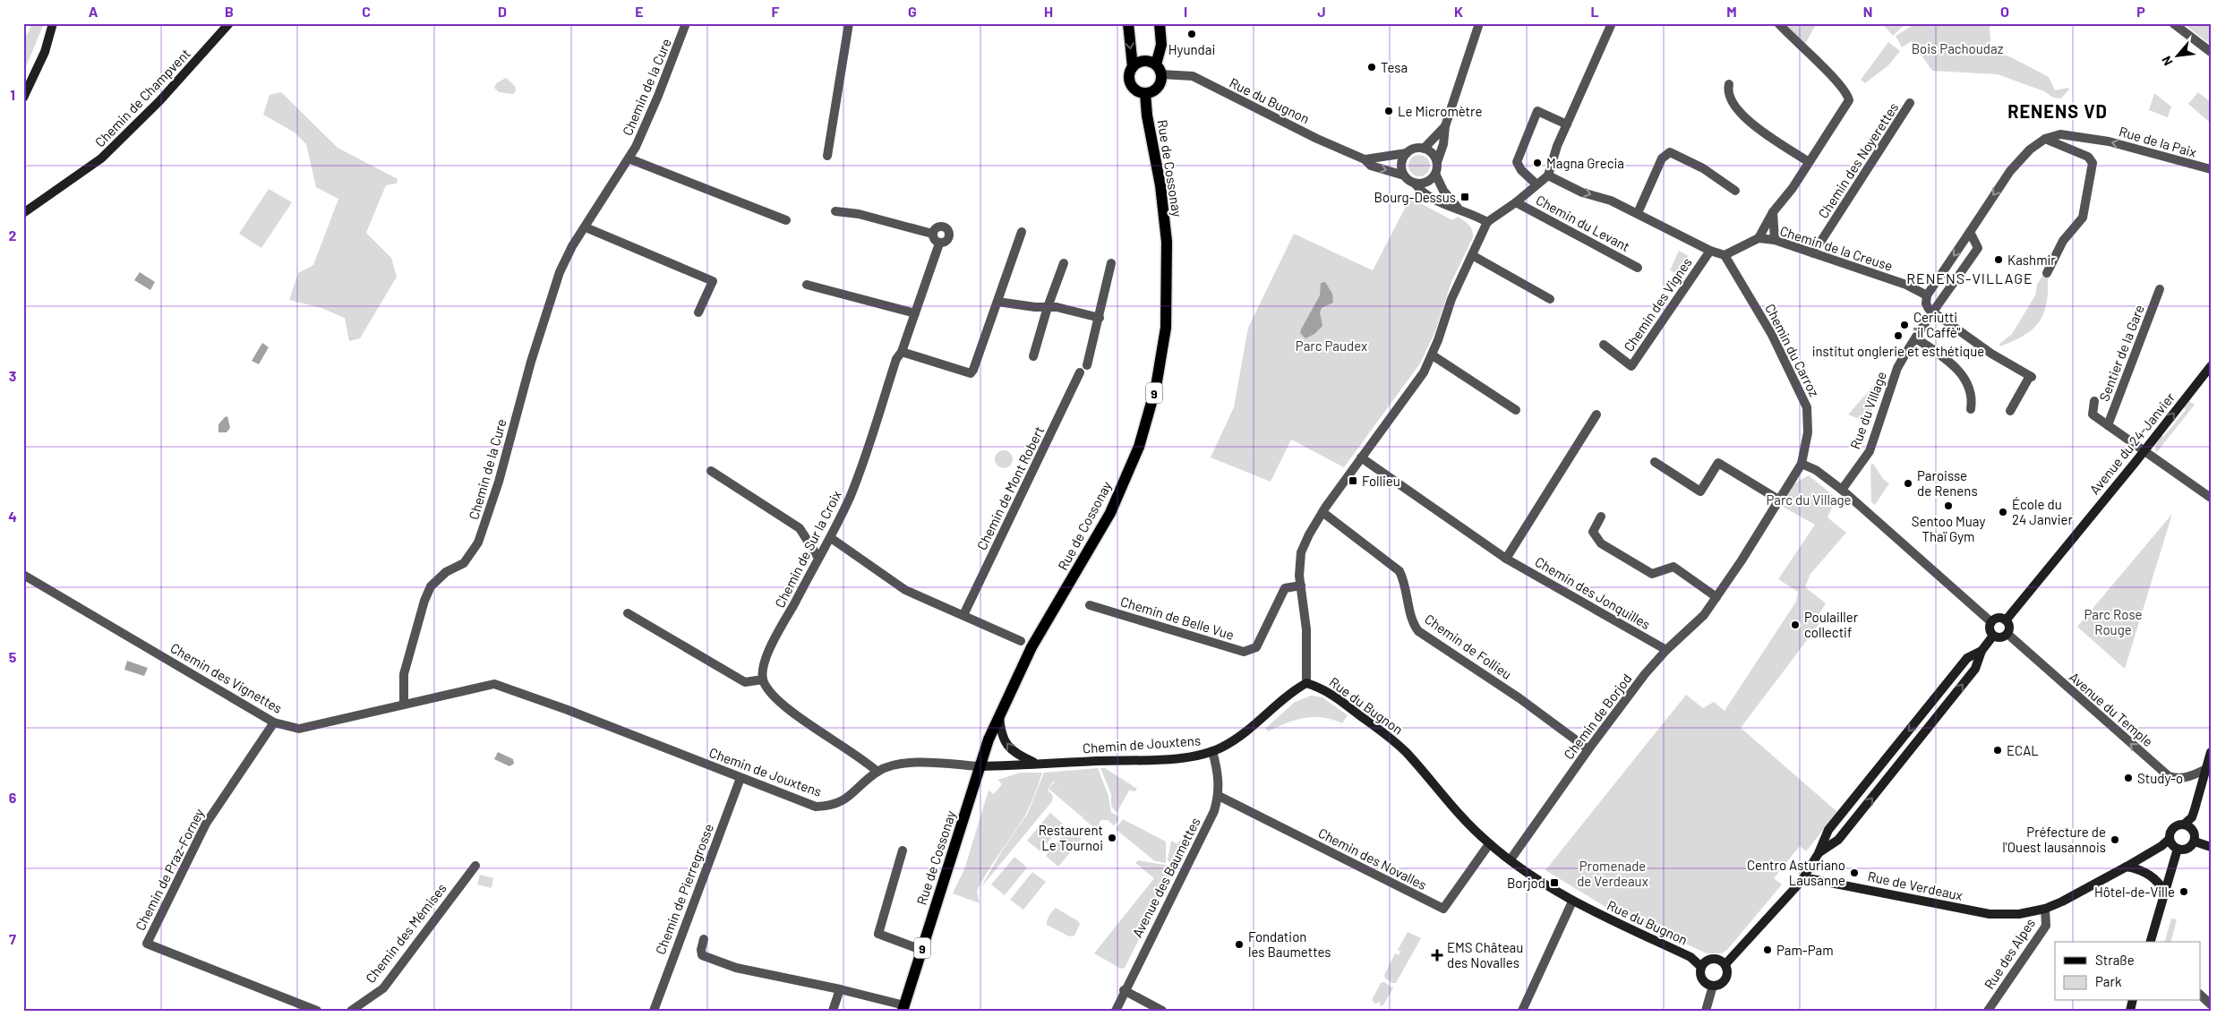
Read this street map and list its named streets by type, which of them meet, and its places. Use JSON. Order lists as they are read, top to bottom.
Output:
{
  "streets": {
    "main road": ["Rue de Cossonay", "9"],
    "street": [
      "Chemin de la Cure",
      "Chemin de Champvent",
      "Rue du Bugnon",
      "Rue de la Paix",
      "Chemin des Noyerettes",
      "Chemin du Levant",
      "Chemin de la Creuse",
      "Chemin des Vignes",
      "Chemin du Carroz",
      "Sentier de la Gare",
      "Rue du Village",
      "Avenue du 24-Janvier",
      "Chemin de Mont Robert",
      "Chemin de Sur la Croix",
      "Chemin des Jonquilles",
      "Chemin de Belle Vue",
      "Chemin de Follieu",
      "Chemin des Vignettes",
      "Avenue du Temple",
      "Chemin de Borjod",
      "Chemin de Jouxtens",
      "Chemin des Novalles",
      "Chemin de Praz-Forney",
      "Avenue des Baumettes",
      "Rue de Verdeaux",
      "Chemin de Pierregrosse",
      "Chemin des Mémises",
      "Rue des Alpes"
    ]
  },
  "crossings": [
    ["Chemin de la Cure", "Chemin des Vignettes"],
    ["Rue du Bugnon", "Rue de Cossonay"],
    ["Rue du Bugnon", "Chemin des Jonquilles"],
    ["Rue du Bugnon", "Chemin de Belle Vue"],
    ["Rue du Bugnon", "Chemin de Follieu"],
    ["Rue du Bugnon", "Chemin de Borjod"],
    ["Rue du Bugnon", "Chemin de Jouxtens"],
    ["Rue du Bugnon", "Chemin des Novalles"],
    ["Rue de la Paix", "Chemin de la Creuse"],
    ["Rue de la Paix", "Rue du Village"],
    ["Chemin des Noyerettes", "Chemin de la Creuse"],
    ["Rue de Cossonay", "Chemin de Jouxtens"],
    ["Chemin de la Creuse", "Chemin du Carroz"],
    ["Chemin du Carroz", "Chemin de Borjod"],
    ["Sentier de la Gare", "Avenue du 24-Janvier"],
    ["Avenue du 24-Janvier", "Avenue du Temple"],
    ["Chemin des Jonquilles", "Chemin de Borjod"],
    ["Chemin de Follieu", "Chemin de Borjod"],
    ["Chemin des Vignettes", "Chemin de Jouxtens"],
    ["Chemin des Vignettes", "Chemin de Praz-Forney"],
    ["Chemin de Jouxtens", "Avenue des Baumettes"],
    ["Chemin de Jouxtens", "Chemin de Pierregrosse"],
    ["Chemin des Novalles", "Avenue des Baumettes"],
    ["Rue de Verdeaux", "Rue des Alpes"]
  ],
  "one_way": ["Rue de la Paix", "Avenue du Temple"],
  "districts": ["RENENS VD", "RENENS-VILLAGE"],
  "parks": [
    "Bois Pachoudaz",
    "Parc Paudex",
    "Parc du Village",
    "Parc Rose Rouge",
    "Promenade de Verdeaux"
  ],
  "places": {
    "other": [
      "Hyundai",
      "Tesa",
      "Le Micromètre",
      "Magna Grecia",
      "Kashmir",
      "Ceriutti \"il Caffè\"",
      "institut onglerie et esthétique",
      "Paroisse de Renens",
      "Sentoo Muay Thaï Gym",
      "École du 24 Janvier",
      "Poulailler collectif",
      "ECAL",
      "Study-o",
      "Restaurent Le Tournoi",
      "Préfecture de l'Ouest lausannois",
      "Centro Asturiano Lausanne",
      "Hôtel-de-Ville",
      "Fondation les Baumettes",
      "Pam-Pam"
    ],
    "transit": ["Bourg-Dessus", "Follieu", "Borjod"],
    "health": ["EMS Château des Novalles"]
  },
  "legend": ["Straße", "Park"],
  "north": "bottom left",
  "grid": {
    "columns": [
      "A",
      "B",
      "C",
      "D",
      "E",
      "F",
      "G",
      "H",
      "I",
      "J",
      "K",
      "L",
      "M",
      "N",
      "O",
      "P"
    ],
    "rows": [
      "1",
      "2",
      "3",
      "4",
      "5",
      "6",
      "7"
    ]
  }
}
